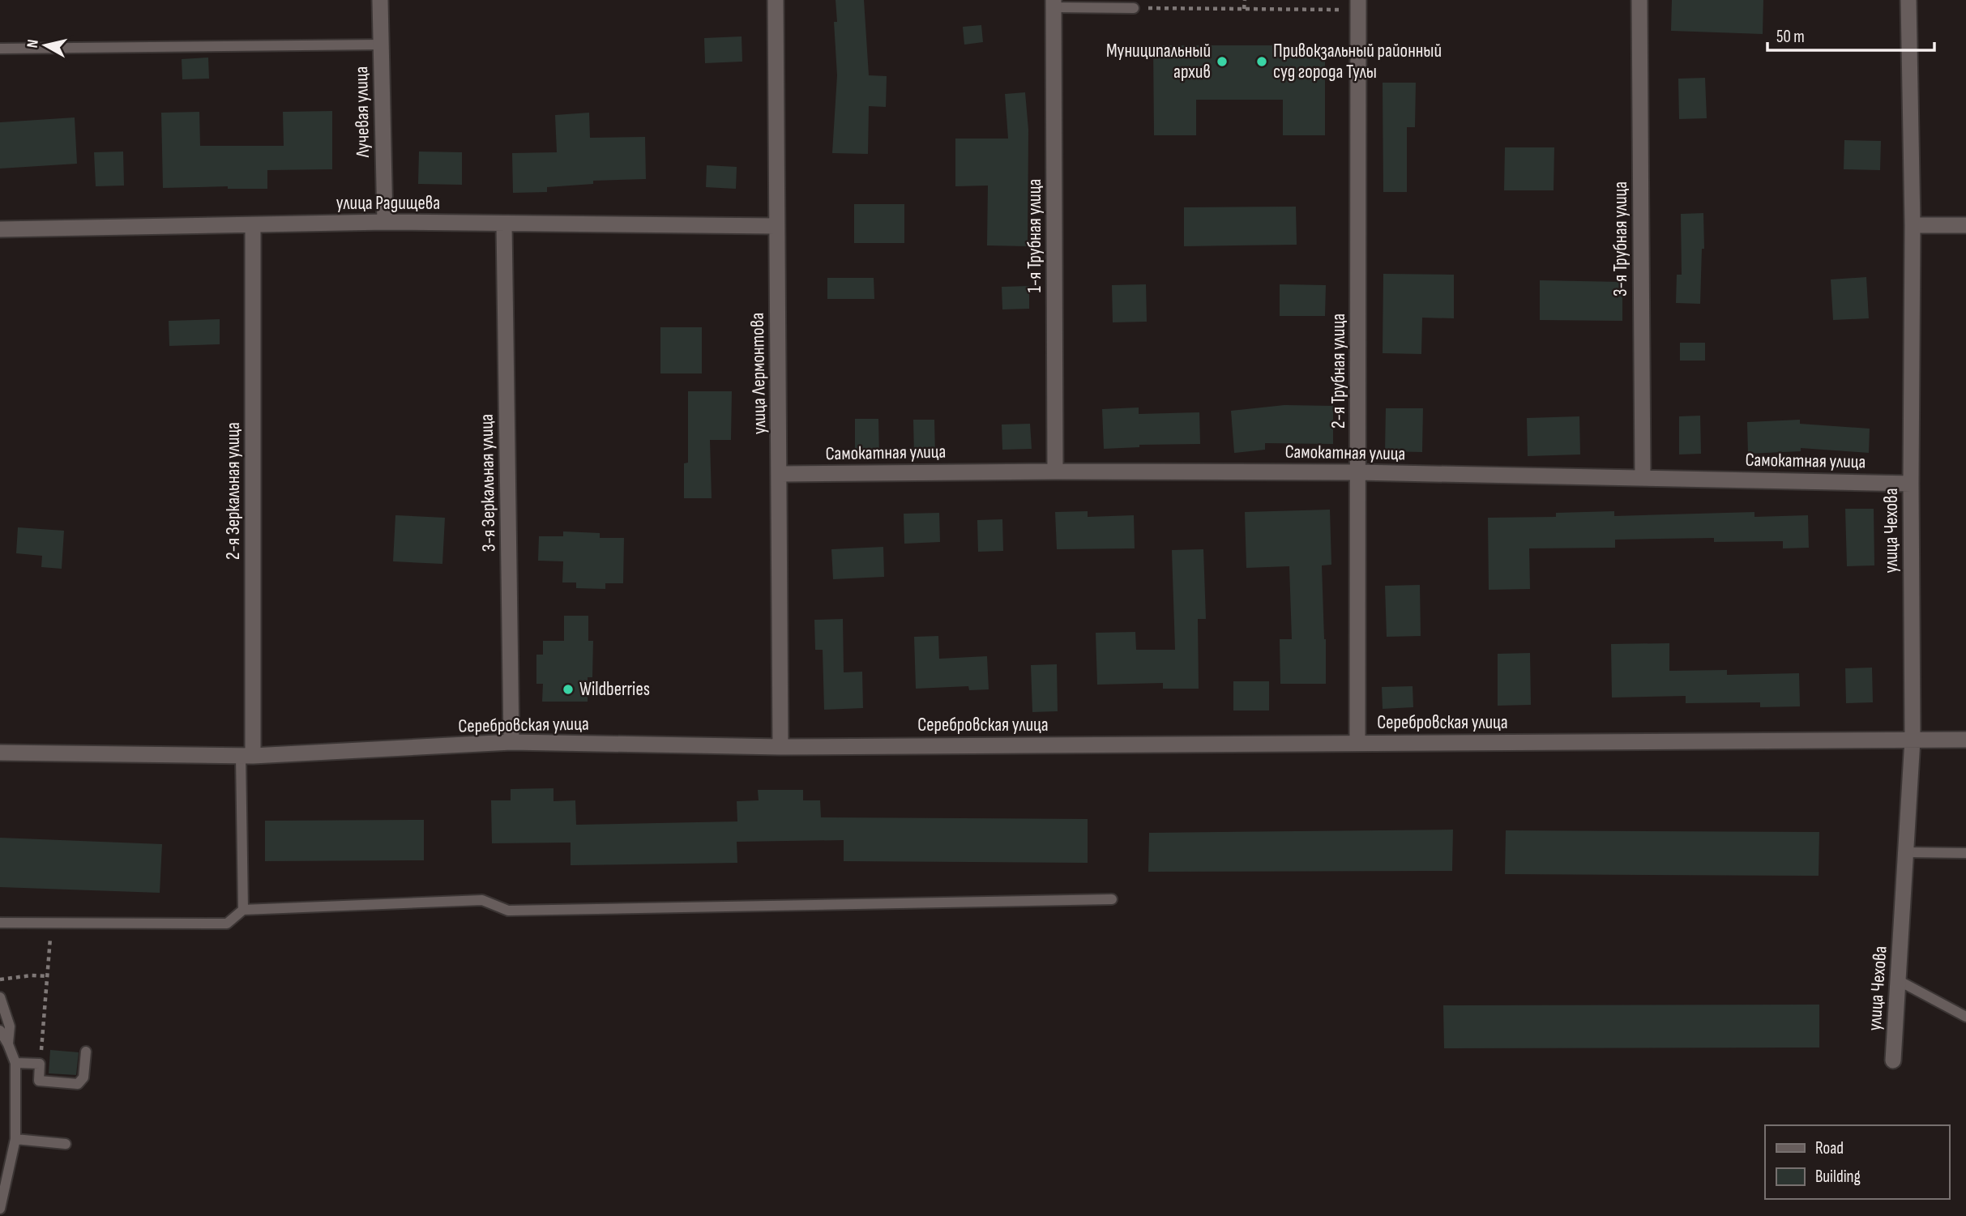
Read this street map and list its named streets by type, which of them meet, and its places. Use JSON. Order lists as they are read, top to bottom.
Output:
{
  "streets": {
    "street": [
      "Лучевая улица",
      "улица Радищева",
      "1-я Трубная улица",
      "3-я Трубная улица",
      "2-я Трубная улица",
      "улица Лермонтова",
      "Самокатная улица",
      "3-я Зеркальная улица",
      "2-я Зеркальная улица",
      "улица Чехова",
      "Серебровская улица"
    ]
  },
  "crossings": [
    ["Лучевая улица", "улица Радищева"],
    ["улица Радищева", "улица Лермонтова"],
    ["улица Радищева", "3-я Зеркальная улица"],
    ["улица Радищева", "2-я Зеркальная улица"],
    ["1-я Трубная улица", "Самокатная улица"],
    ["3-я Трубная улица", "Самокатная улица"],
    ["2-я Трубная улица", "Самокатная улица"],
    ["2-я Трубная улица", "Серебровская улица"],
    ["улица Лермонтова", "Самокатная улица"],
    ["улица Лермонтова", "Серебровская улица"],
    ["Самокатная улица", "улица Чехова"],
    ["3-я Зеркальная улица", "Серебровская улица"],
    ["2-я Зеркальная улица", "Серебровская улица"],
    ["улица Чехова", "Серебровская улица"]
  ],
  "places": ["Муниципальный архив", "Привокзальный районный суд города Тулы", "Wildberries"],
  "legend": ["Road", "Building"],
  "scale_bar": "50 m",
  "north": "left"
}
